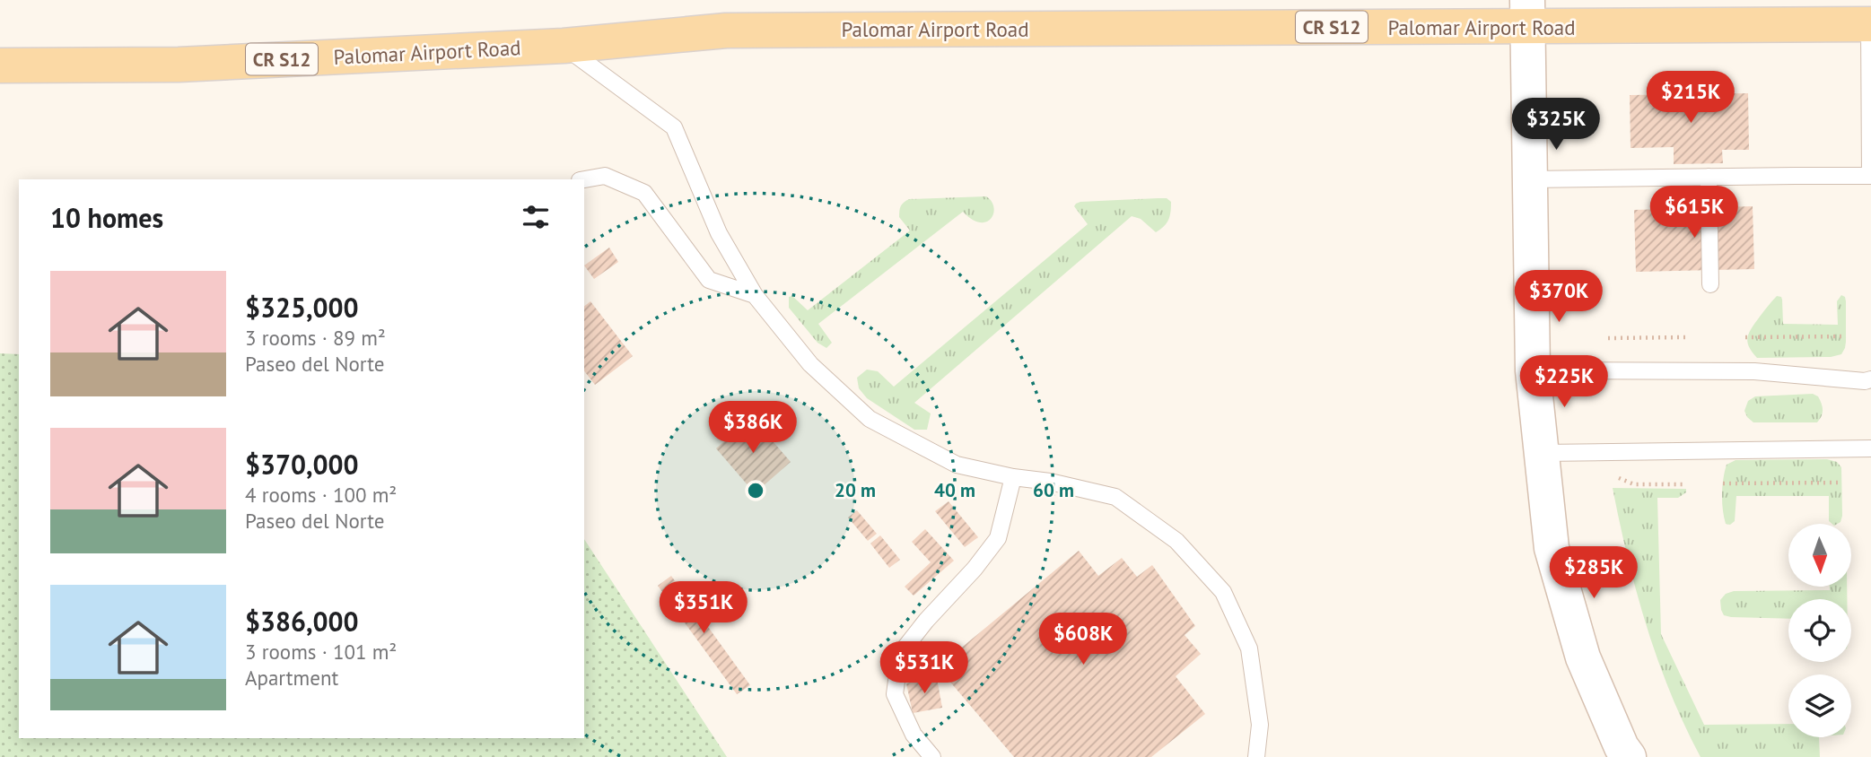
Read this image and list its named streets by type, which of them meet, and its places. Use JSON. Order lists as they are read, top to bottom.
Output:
{
  "streets": {
    "main road": ["CR S12", "Palomar Airport Road"]
  },
  "north": "bottom",
  "page": {
    "price": [
      "$215K",
      "$325K",
      "$615K",
      "$370K",
      "$225K",
      "$386K",
      "$285K",
      "$351K",
      "$608K",
      "$531K"
    ],
    "heading": "10 homes",
    "list": [
      {
        "name": "$325,000",
        "note": "3 rooms · 89 m² · Paseo del Norte"
      },
      {
        "name": "$370,000",
        "note": "4 rooms · 100 m² · Paseo del Norte"
      },
      {
        "name": "$386,000",
        "note": "3 rooms · 101 m² · Apartment"
      }
    ]
  },
  "rings": ["20 m", "40 m", "60 m"]
}
